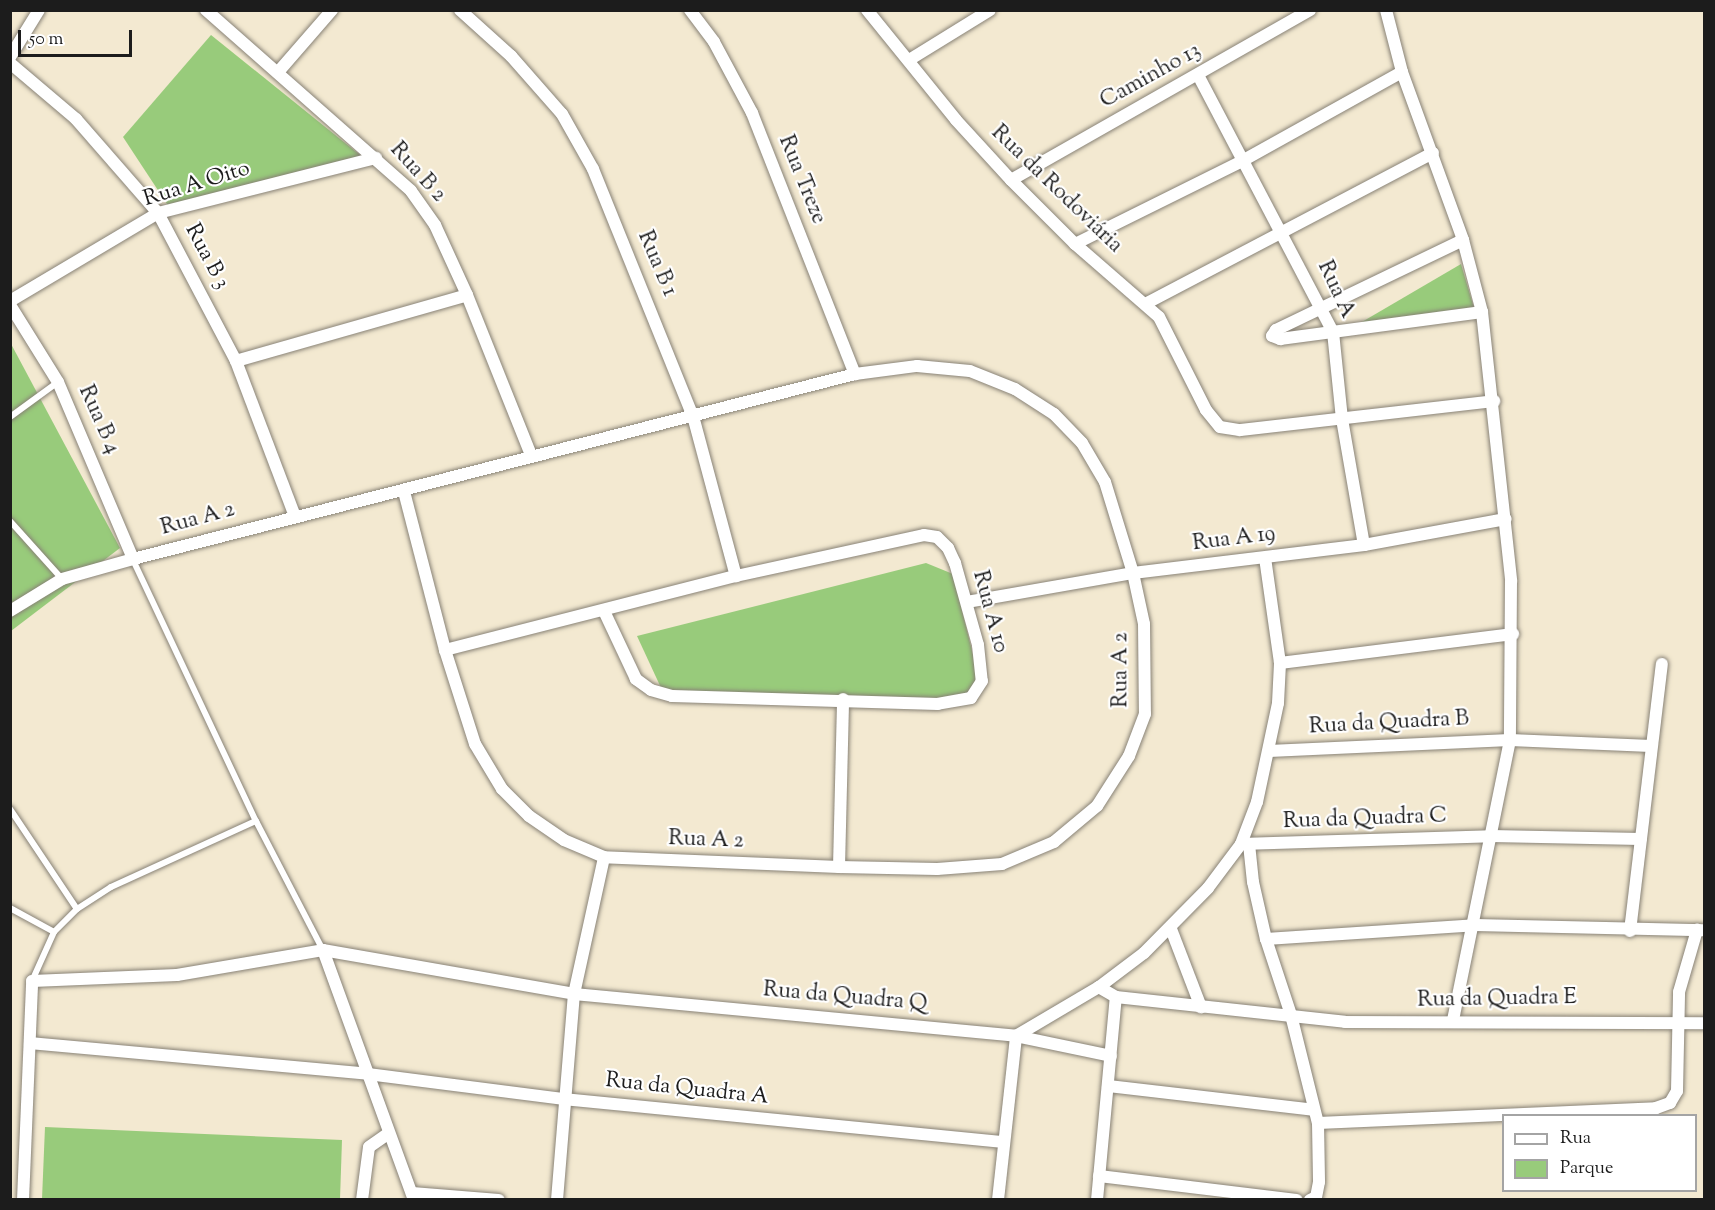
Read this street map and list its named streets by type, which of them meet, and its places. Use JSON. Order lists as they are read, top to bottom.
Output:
{
  "streets": {
    "street": [
      "Caminho 13",
      "Rua B 2",
      "Rua Treze",
      "Rua A Oito",
      "Rua da Rodoviária",
      "Rua B 3",
      "Rua B 1",
      "Rua A",
      "Rua B 4",
      "Rua A 2",
      "Rua A 19",
      "Rua A 10",
      "Rua da Quadra B",
      "Rua da Quadra C",
      "Rua da Quadra Q",
      "Rua da Quadra E",
      "Rua da Quadra A"
    ]
  },
  "crossings": [
    ["Caminho 13", "Rua da Rodoviária"],
    ["Caminho 13", "Rua A"],
    ["Rua B 2", "Rua A Oito"],
    ["Rua B 2", "Rua A 2"],
    ["Rua Treze", "Rua A 2"],
    ["Rua A Oito", "Rua B 3"],
    ["Rua A Oito", "Rua B 4"],
    ["Rua da Rodoviária", "Rua A"],
    ["Rua B 3", "Rua A 2"],
    ["Rua B 1", "Rua A 2"],
    ["Rua B 1", "Rua A 10"],
    ["Rua A", "Rua A 19"],
    ["Rua B 4", "Rua A 2"],
    ["Rua A 2", "Rua A 19"],
    ["Rua A 2", "Rua A 10"],
    ["Rua A 19", "Rua A 10"]
  ],
  "legend": ["Rua", "Parque"],
  "scale_bar": "50 m"
}
